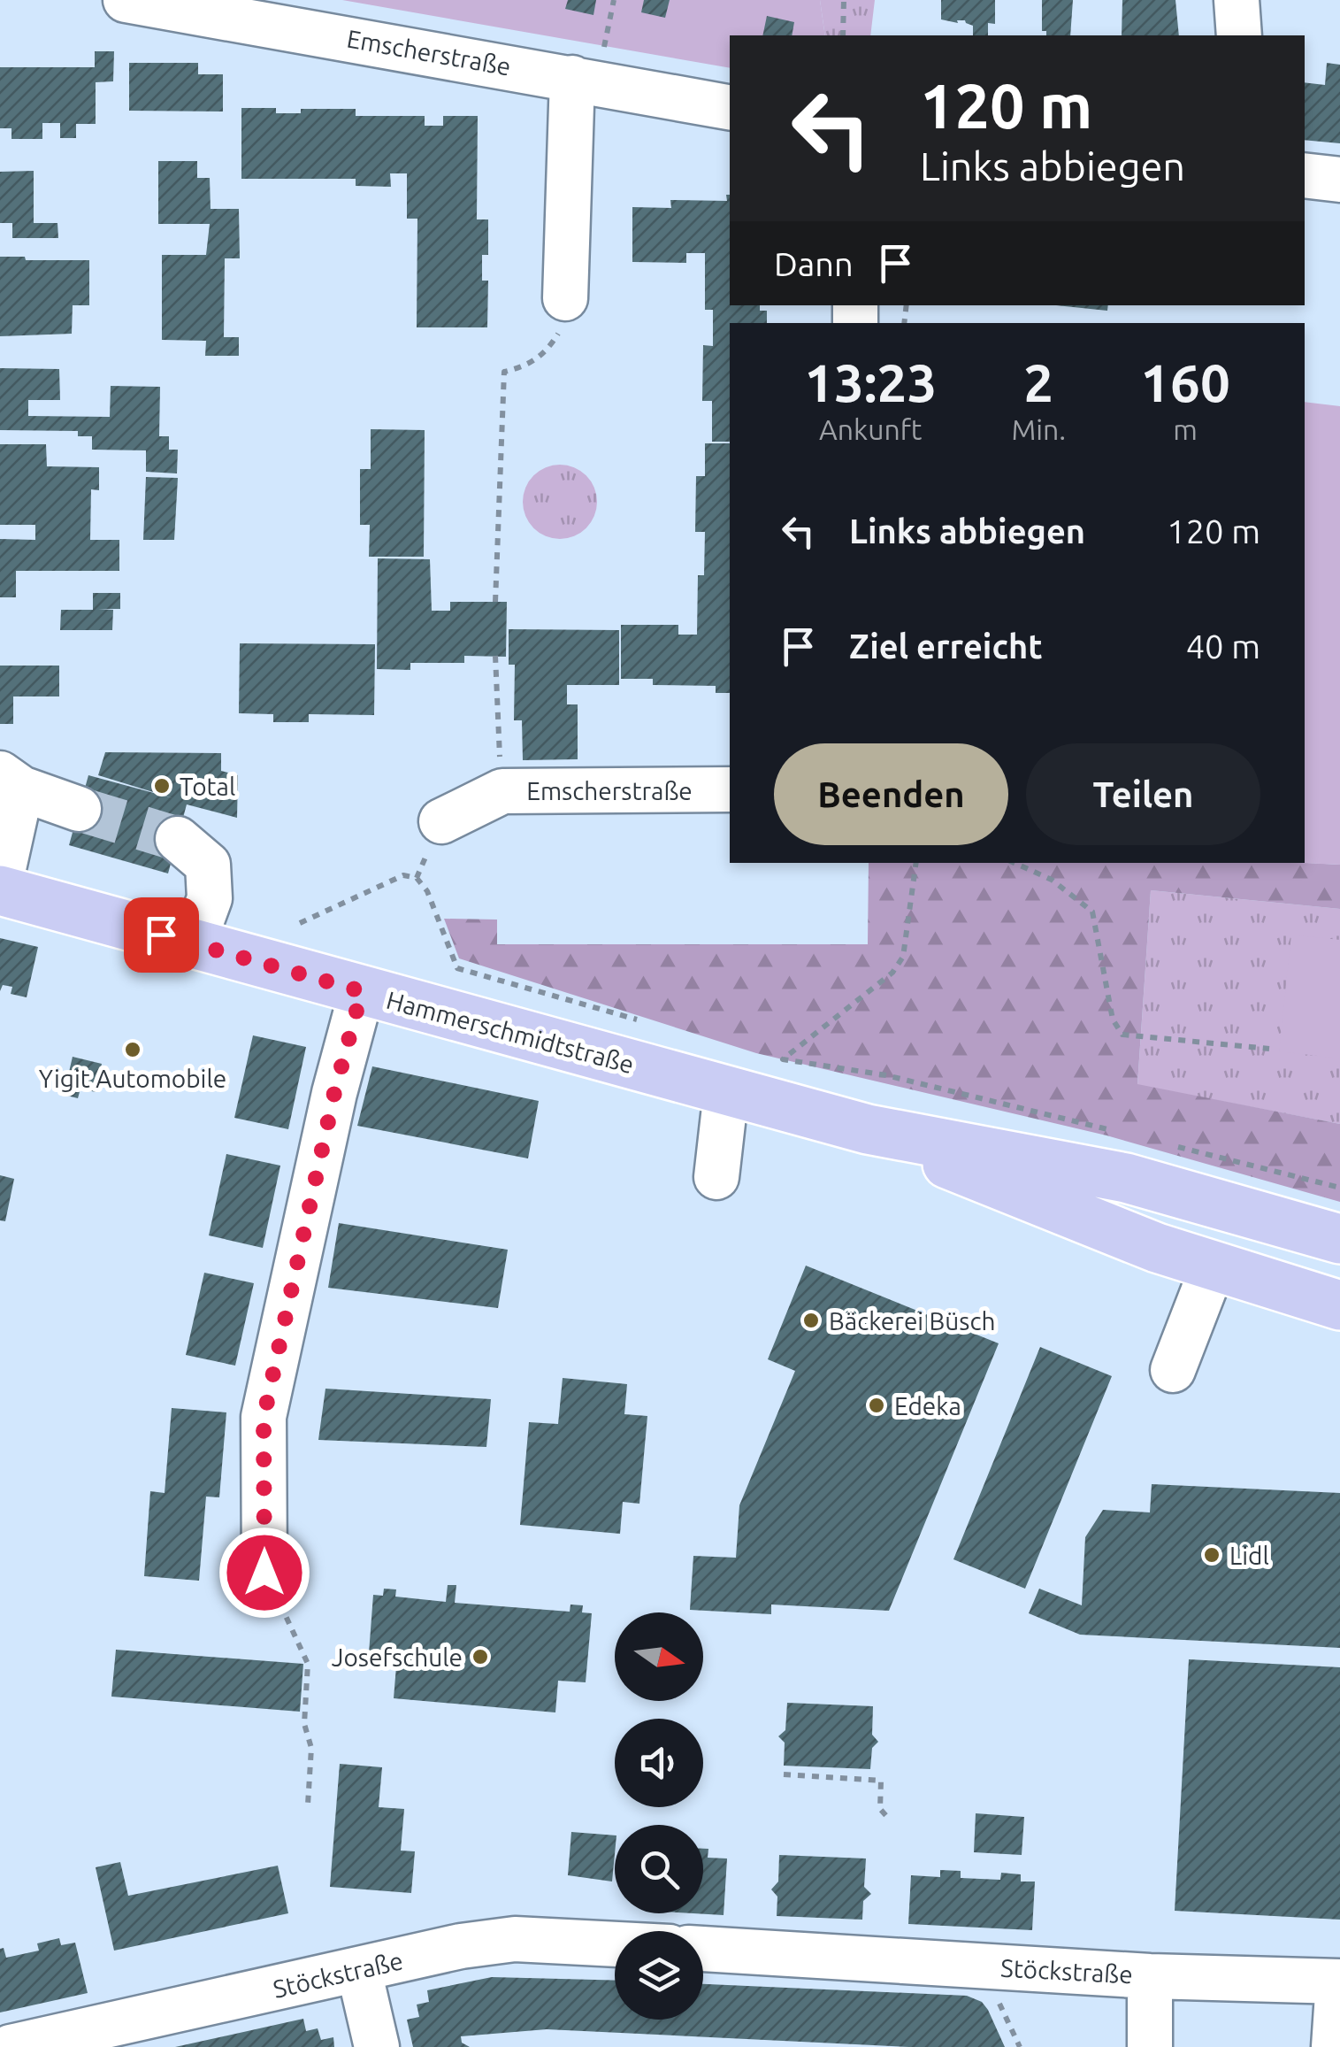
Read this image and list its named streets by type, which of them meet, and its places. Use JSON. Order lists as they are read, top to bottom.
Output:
{
  "streets": {
    "main road": ["Hammerschmidtstraße"],
    "street": ["Emscherstraße", "Stöckstraße"]
  },
  "places": [
    "Total",
    "Yigit Automobile",
    "Bäckerei Büsch",
    "Edeka",
    "Lidl",
    "Josefschule"
  ],
  "north": "right",
  "page": {
    "turn": ["120 m", "Links abbiegen"],
    "then": "Dann",
    "eta": [
      "13:23",
      "Ankunft",
      "2",
      "Min.",
      "160",
      "m"
    ],
    "list": [
      {
        "name": "Links abbiegen",
        "value": "120 m"
      },
      {
        "name": "Ziel erreicht",
        "value": "40 m"
      }
    ],
    "buttons": ["Beenden", "Teilen"]
  }
}
